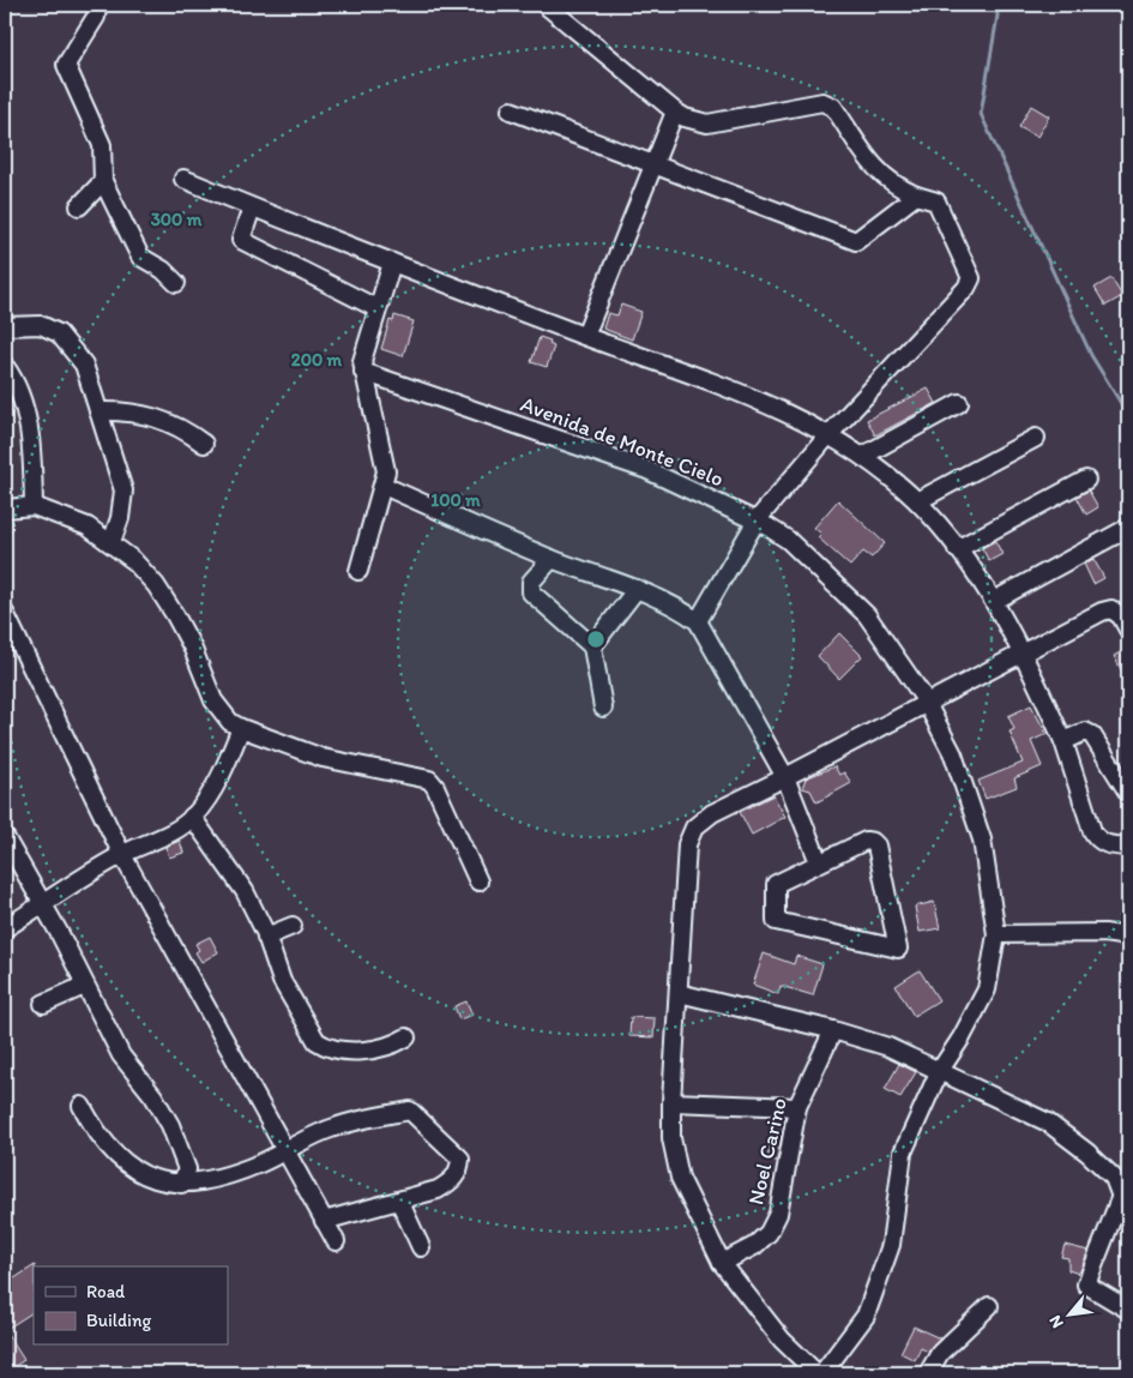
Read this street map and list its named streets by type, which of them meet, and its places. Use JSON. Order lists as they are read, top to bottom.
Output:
{
  "streets": {
    "street": ["Avenida de Monte Cielo", "Noel Carino"]
  },
  "legend": ["Road", "Building"],
  "north": "bottom left",
  "rings": ["300 m", "200 m", "100 m"]
}
